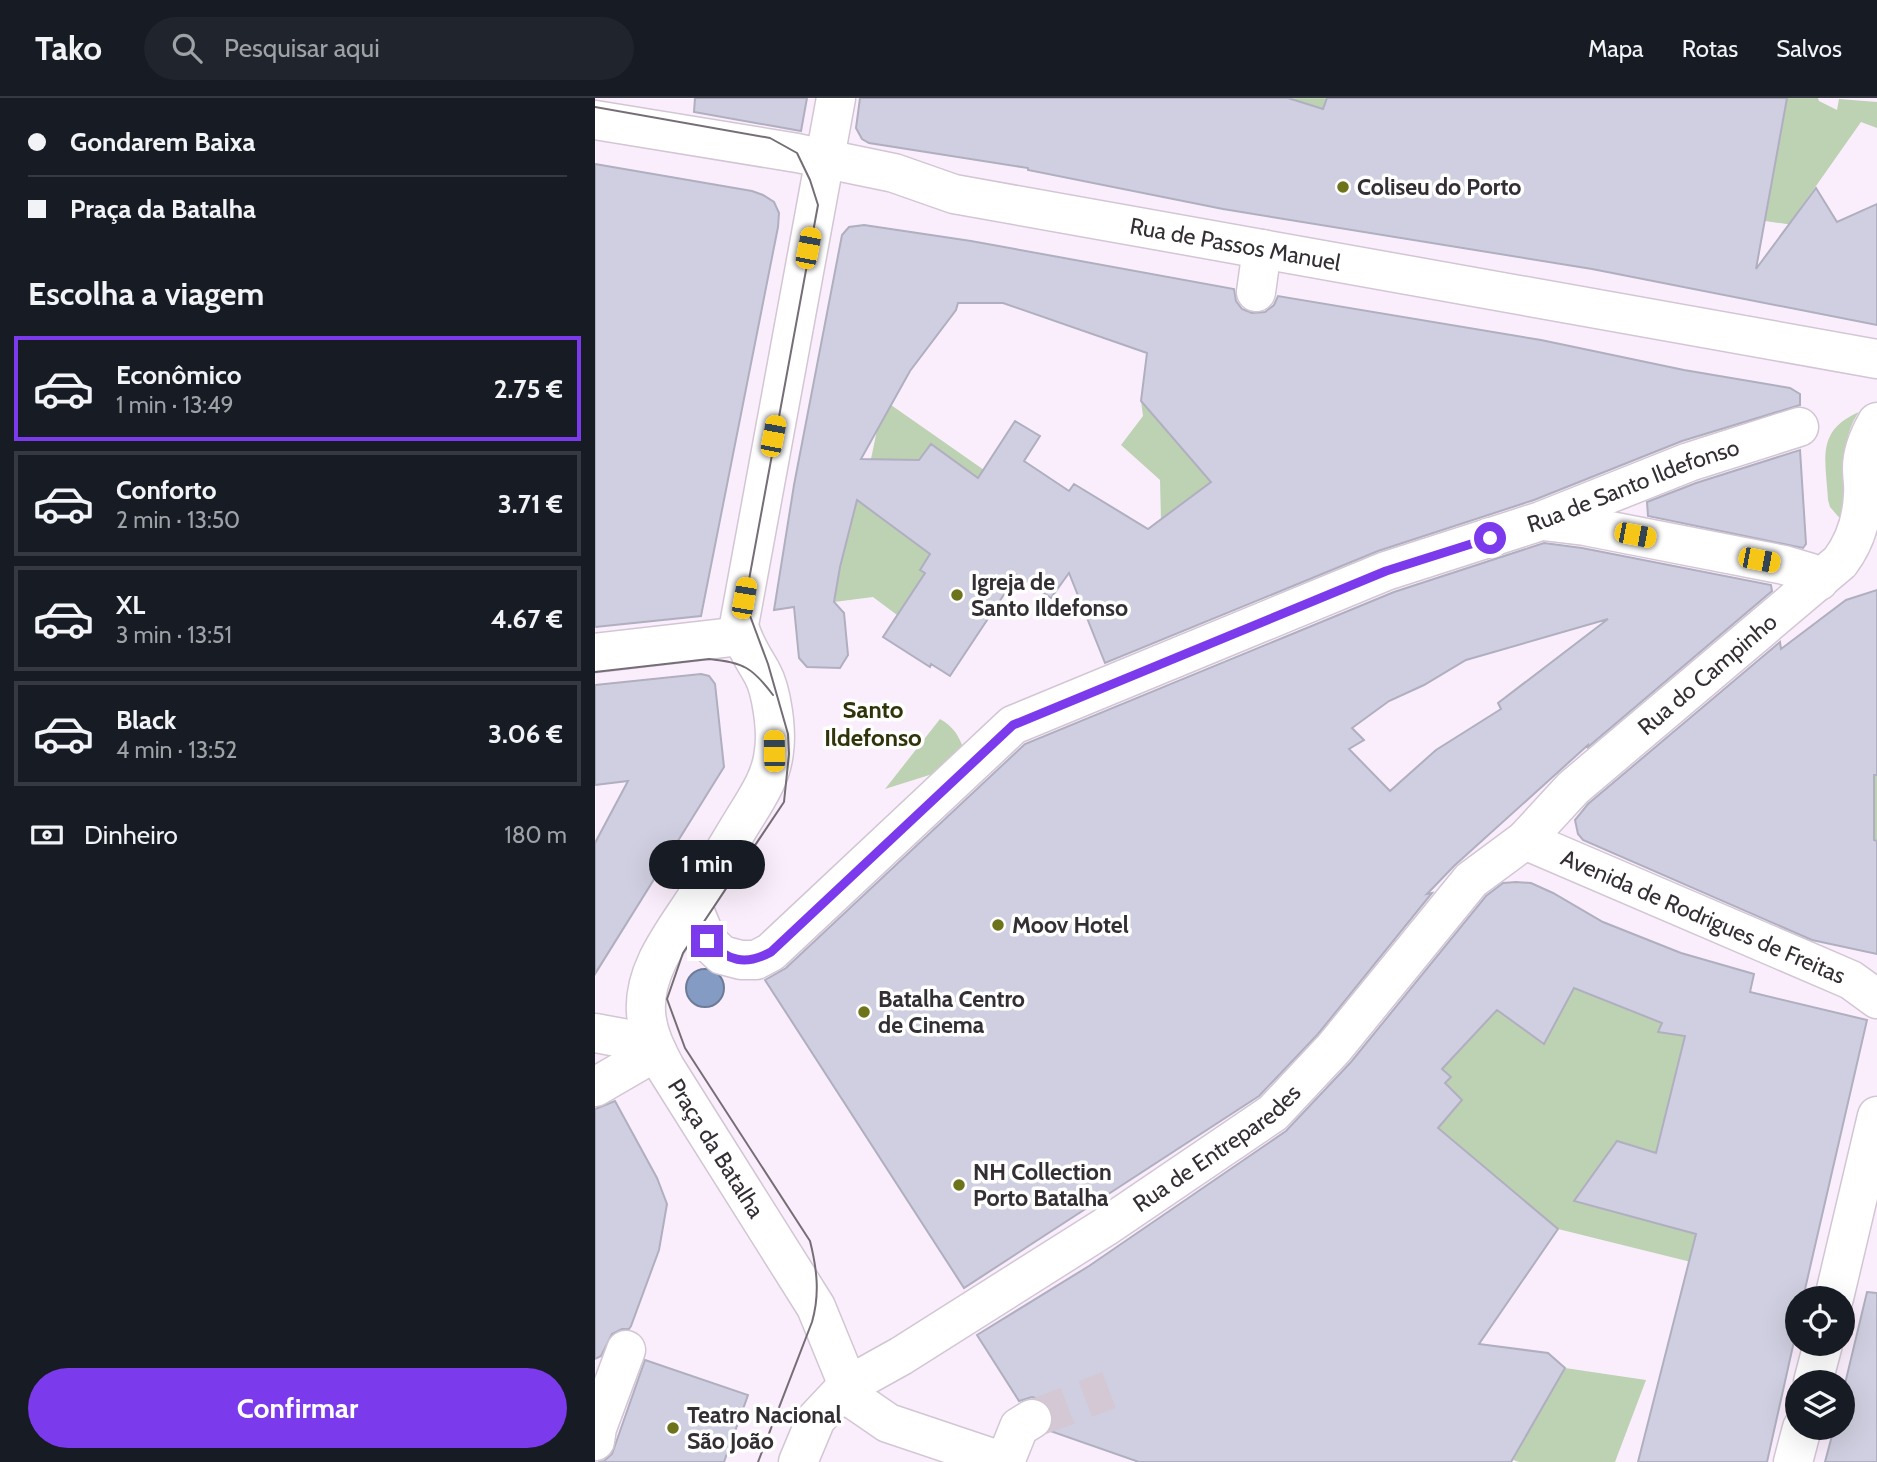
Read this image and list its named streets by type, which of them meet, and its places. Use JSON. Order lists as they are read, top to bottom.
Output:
{
  "streets": {
    "street": [
      "Rua de Passos Manuel",
      "Rua de Santo Ildefonso",
      "Rua do Campinho",
      "Avenida de Rodrigues de Freitas",
      "Rua de Entreparedes",
      "Praça da Batalha"
    ]
  },
  "crossings": [
    ["Rua de Santo Ildefonso", "Praça da Batalha"],
    ["Rua do Campinho", "Avenida de Rodrigues de Freitas"],
    ["Rua do Campinho", "Rua de Entreparedes"],
    ["Avenida de Rodrigues de Freitas", "Rua de Entreparedes"],
    ["Rua de Entreparedes", "Praça da Batalha"]
  ],
  "districts": ["Santo Ildefonso"],
  "places": [
    "Coliseu do Porto",
    "Igreja de Santo Ildefonso",
    "Moov Hotel",
    "Batalha Centro de Cinema",
    "NH Collection Porto Batalha",
    "Teatro Nacional São João"
  ],
  "page": {
    "header": "Tako",
    "search": "Pesquisar aqui",
    "nav": ["Mapa", "Rotas", "Salvos"],
    "banner": ["Gondarem Baixa", "Praça da Batalha"],
    "heading": "Escolha a viagem",
    "list": [
      {
        "name": "Econômico",
        "note": "1 min · 13:49",
        "value": "2.75 €"
      },
      {
        "name": "Conforto",
        "note": "2 min · 13:50",
        "value": "3.71 €"
      },
      {
        "name": "XL",
        "note": "3 min · 13:51",
        "value": "4.67 €"
      },
      {
        "name": "Black",
        "note": "4 min · 13:52",
        "value": "3.06 €"
      }
    ],
    "pay": ["Dinheiro", "180 m"],
    "bubble": "1 min",
    "buttons": "Confirmar"
  }
}
